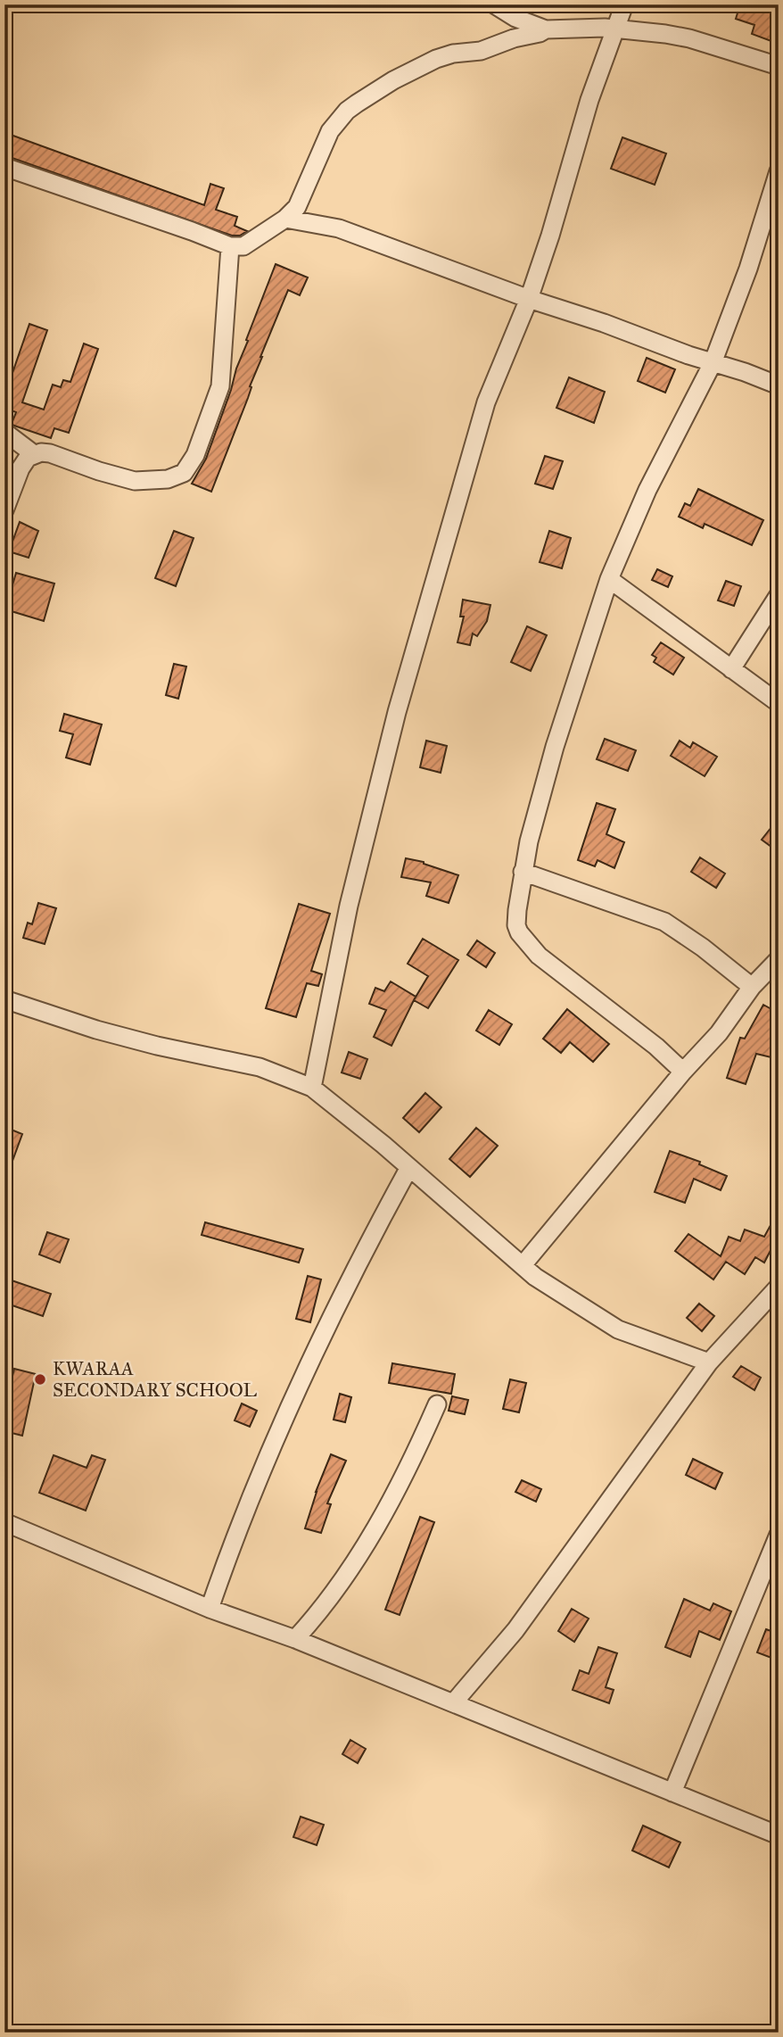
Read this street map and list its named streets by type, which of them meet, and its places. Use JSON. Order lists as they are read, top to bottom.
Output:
{
  "places": ["KWARAA SECONDARY SCHOOL"]
}
